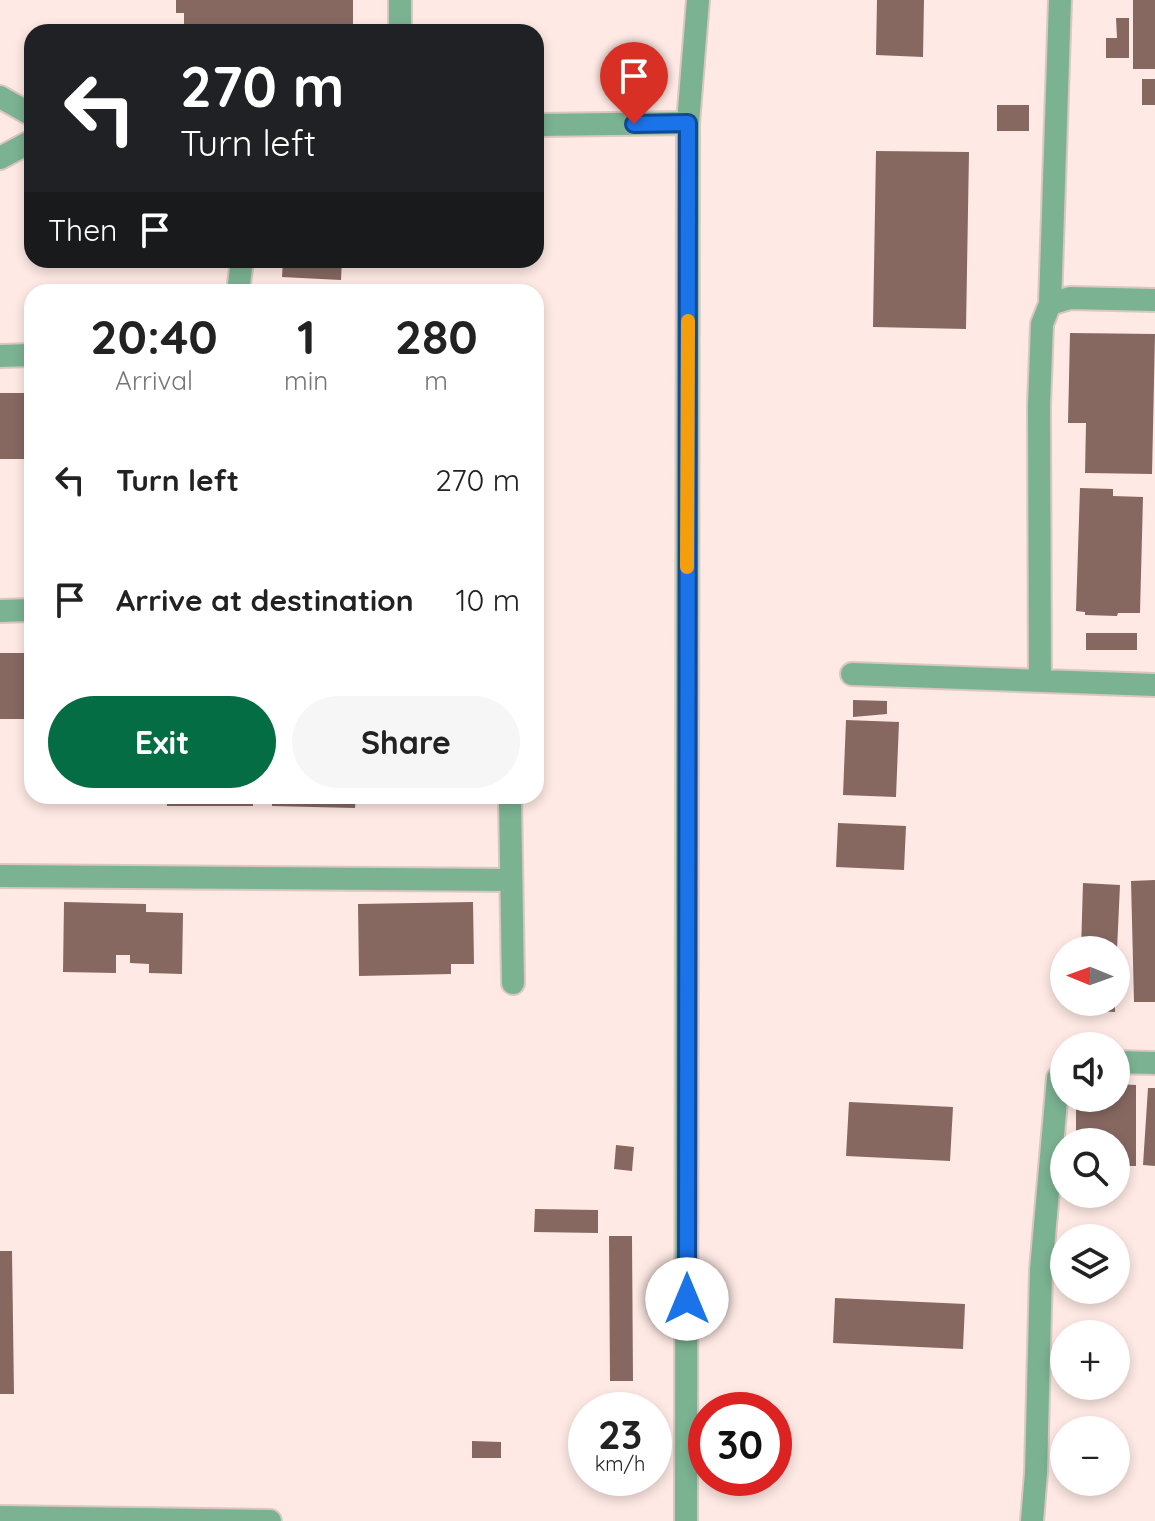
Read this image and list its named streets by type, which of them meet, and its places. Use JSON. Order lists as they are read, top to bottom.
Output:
{
  "north": "left",
  "page": {
    "turn": ["270 m", "Turn left"],
    "then": "Then",
    "eta": [
      "20:40",
      "Arrival",
      "1",
      "min",
      "280",
      "m"
    ],
    "list": [
      {
        "name": "Turn left",
        "value": "270 m"
      },
      {
        "name": "Arrive at destination",
        "value": "10 m"
      }
    ],
    "buttons": ["Exit", "Share"],
    "map_buttons": ["+", "−"],
    "speed": "23 km/h",
    "limit": "30"
  }
}
